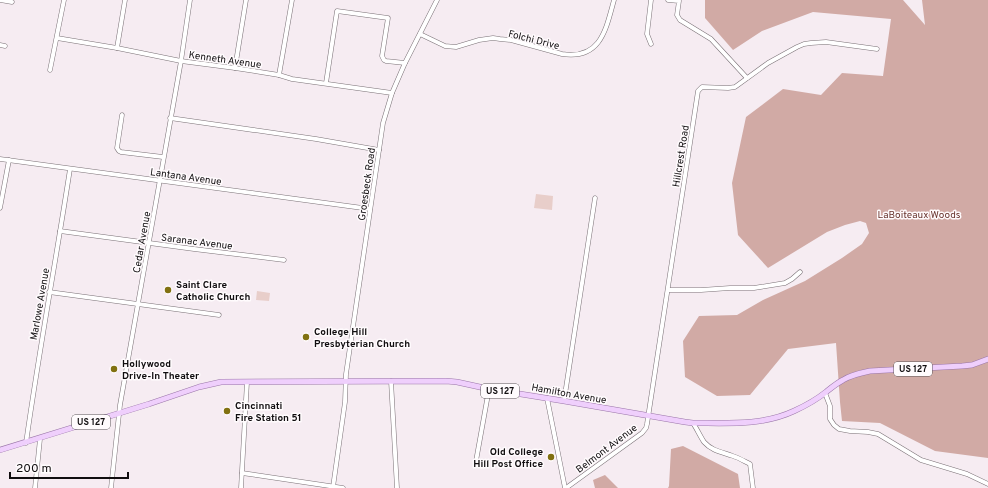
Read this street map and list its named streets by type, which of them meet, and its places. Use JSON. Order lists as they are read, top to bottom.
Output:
{
  "streets": {
    "main road": ["US 127", "Hamilton Avenue"],
    "street": [
      "Folchi Drive",
      "Kenneth Avenue",
      "Hillcrest Road",
      "Lantana Avenue",
      "Groesbeck Road",
      "Saranac Avenue",
      "Cedar Avenue",
      "Marlowe Avenue",
      "Belmont Avenue"
    ]
  },
  "crossings": [
    ["Folchi Drive", "Groesbeck Road"],
    ["Kenneth Avenue", "Groesbeck Road"],
    ["Kenneth Avenue", "Cedar Avenue"],
    ["Hillcrest Road", "Hamilton Avenue"],
    ["Hillcrest Road", "Belmont Avenue"],
    ["Lantana Avenue", "Groesbeck Road"],
    ["Lantana Avenue", "Cedar Avenue"],
    ["Lantana Avenue", "Marlowe Avenue"],
    ["Groesbeck Road", "Hamilton Avenue"],
    ["Saranac Avenue", "Cedar Avenue"],
    ["Saranac Avenue", "Marlowe Avenue"],
    ["Cedar Avenue", "Hamilton Avenue"],
    ["Marlowe Avenue", "Hamilton Avenue"],
    ["Hamilton Avenue", "Belmont Avenue"]
  ],
  "parks": ["LaBoiteaux Woods"],
  "places": [
    "Saint Clare Catholic Church",
    "College Hill Presbyterian Church",
    "Hollywood Drive-In Theater",
    "Cincinnati Fire Station 51",
    "Old College Hill Post Office"
  ],
  "scale_bar": "200 m"
}
